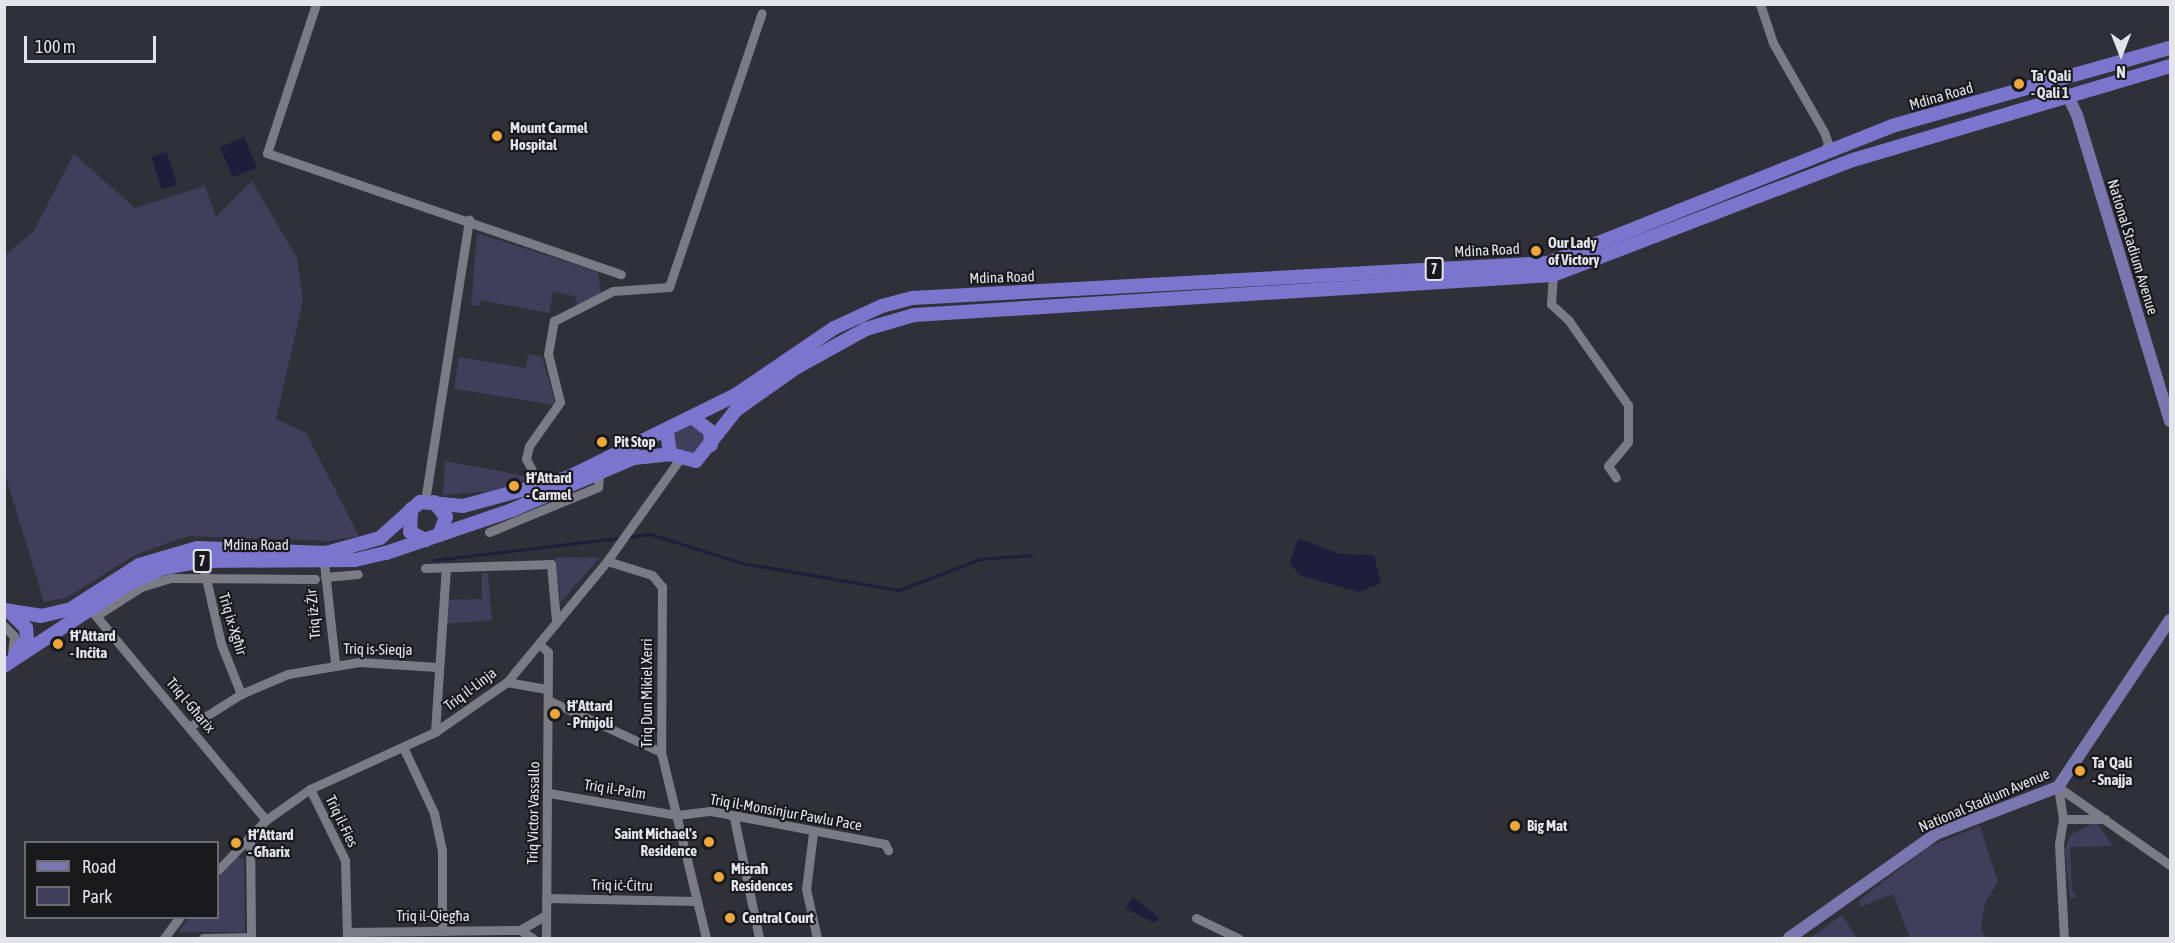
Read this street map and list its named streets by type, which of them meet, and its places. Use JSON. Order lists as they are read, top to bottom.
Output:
{
  "streets": {
    "highway": ["Mdina Road", "7"],
    "main road": ["National Stadium Avenue"],
    "street": [
      "Triq iż-Żir",
      "Triq ix-Xgħir",
      "Triq is-Sieqja",
      "Triq il-Linja",
      "Triq Dun Mikiel Xerri",
      "Triq l-Għarix",
      "Triq il-Palm",
      "Triq il-Monsinjur Pawlu Pace",
      "Triq Victor Vassallo",
      "Triq il-Fies",
      "Triq iċ-Ċitru",
      "Triq il-Qiegħa"
    ]
  },
  "crossings": [
    ["Mdina Road", "Triq iż-Żir"],
    ["Mdina Road", "Triq ix-Xgħir"],
    ["Mdina Road", "Triq il-Linja"],
    ["Mdina Road", "Triq l-Għarix"],
    ["Triq iż-Żir", "Triq is-Sieqja"],
    ["Triq ix-Xgħir", "Triq is-Sieqja"],
    ["Triq is-Sieqja", "Triq l-Għarix"],
    ["Triq il-Linja", "Triq Dun Mikiel Xerri"],
    ["Triq il-Linja", "Triq l-Għarix"],
    ["Triq il-Linja", "Triq Victor Vassallo"],
    ["Triq il-Linja", "Triq il-Fies"],
    ["Triq Dun Mikiel Xerri", "Triq il-Palm"],
    ["Triq Dun Mikiel Xerri", "Triq il-Monsinjur Pawlu Pace"],
    ["Triq Dun Mikiel Xerri", "Triq iċ-Ċitru"],
    ["Triq il-Palm", "Triq il-Monsinjur Pawlu Pace"],
    ["Triq il-Palm", "Triq Victor Vassallo"],
    ["Triq Victor Vassallo", "Triq iċ-Ċitru"],
    ["Triq Victor Vassallo", "Triq il-Qiegħa"],
    ["Triq il-Fies", "Triq il-Qiegħa"]
  ],
  "places": [
    "Ta' Qali - Qali 1",
    "Mount Carmel Hospital",
    "Our Lady of Victory",
    "Pit Stop",
    "Ħ'Attard - Carmel",
    "Ħ'Attard - Inċita",
    "Ħ'Attard - Prinjoli",
    "Ta' Qali - Snajja",
    "Big Mat",
    "Saint Michael's Residence",
    "Ħ'Attard - Għarix",
    "Misraħ Residences",
    "Central Court"
  ],
  "legend": ["Road", "Park"],
  "scale_bar": "100 m",
  "north": "bottom"
}
